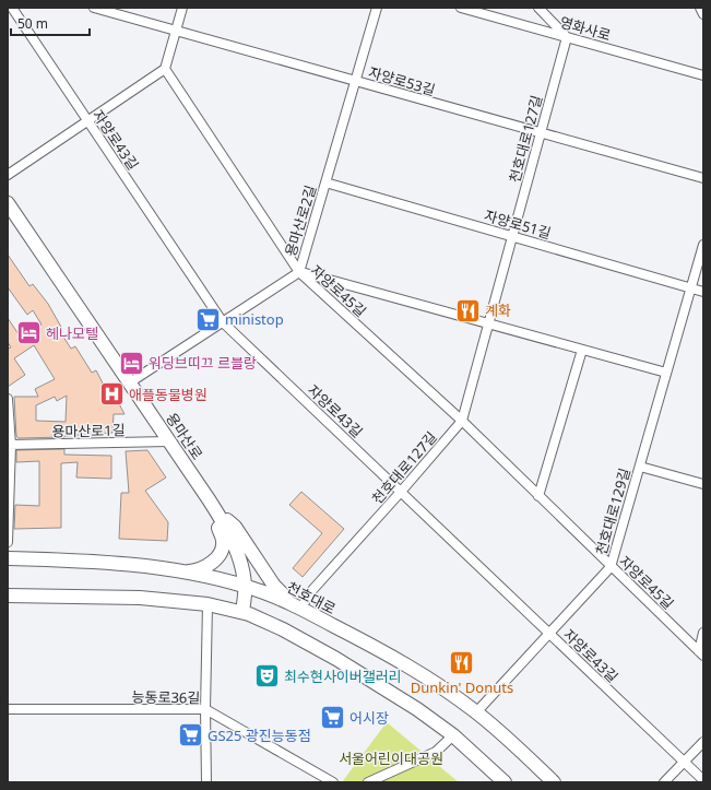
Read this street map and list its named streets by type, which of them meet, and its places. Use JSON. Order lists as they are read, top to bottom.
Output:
{
  "streets": {
    "main road": ["용마산로", "천호대로"],
    "street": [
      "영화사로",
      "자양로53길",
      "천호대로127길",
      "자양로43길",
      "용마산로2길",
      "자양로51길",
      "자양로45길",
      "용마산로1길",
      "천호대로129길",
      "능동로36길"
    ]
  },
  "crossings": [
    ["영화사로", "천호대로127길"],
    ["자양로53길", "천호대로127길"],
    ["자양로53길", "용마산로2길"],
    ["천호대로127길", "자양로43길"],
    ["천호대로127길", "자양로51길"],
    ["천호대로127길", "자양로45길"],
    ["천호대로127길", "천호대로"],
    ["자양로43길", "용마산로2길"],
    ["자양로43길", "천호대로129길"],
    ["용마산로2길", "자양로51길"],
    ["용마산로2길", "자양로45길"],
    ["용마산로2길", "용마산로"],
    ["자양로51길", "천호대로129길"],
    ["자양로45길", "천호대로129길"],
    ["용마산로1길", "용마산로"],
    ["용마산로", "천호대로"],
    ["천호대로129길", "천호대로"]
  ],
  "parks": ["서울어린이대공원"],
  "places": {
    "restaurant": ["계화", "Dunkin' Donuts"],
    "supermarket": ["ministop", "어시장", "GS25 광진능동점"],
    "hotel": ["헤나모텔", "워딩브띠끄 르블랑"],
    "hospital": ["애플동물병원"],
    "theatre": ["최수현사이버갤러리"]
  },
  "scale_bar": "50 m"
}
